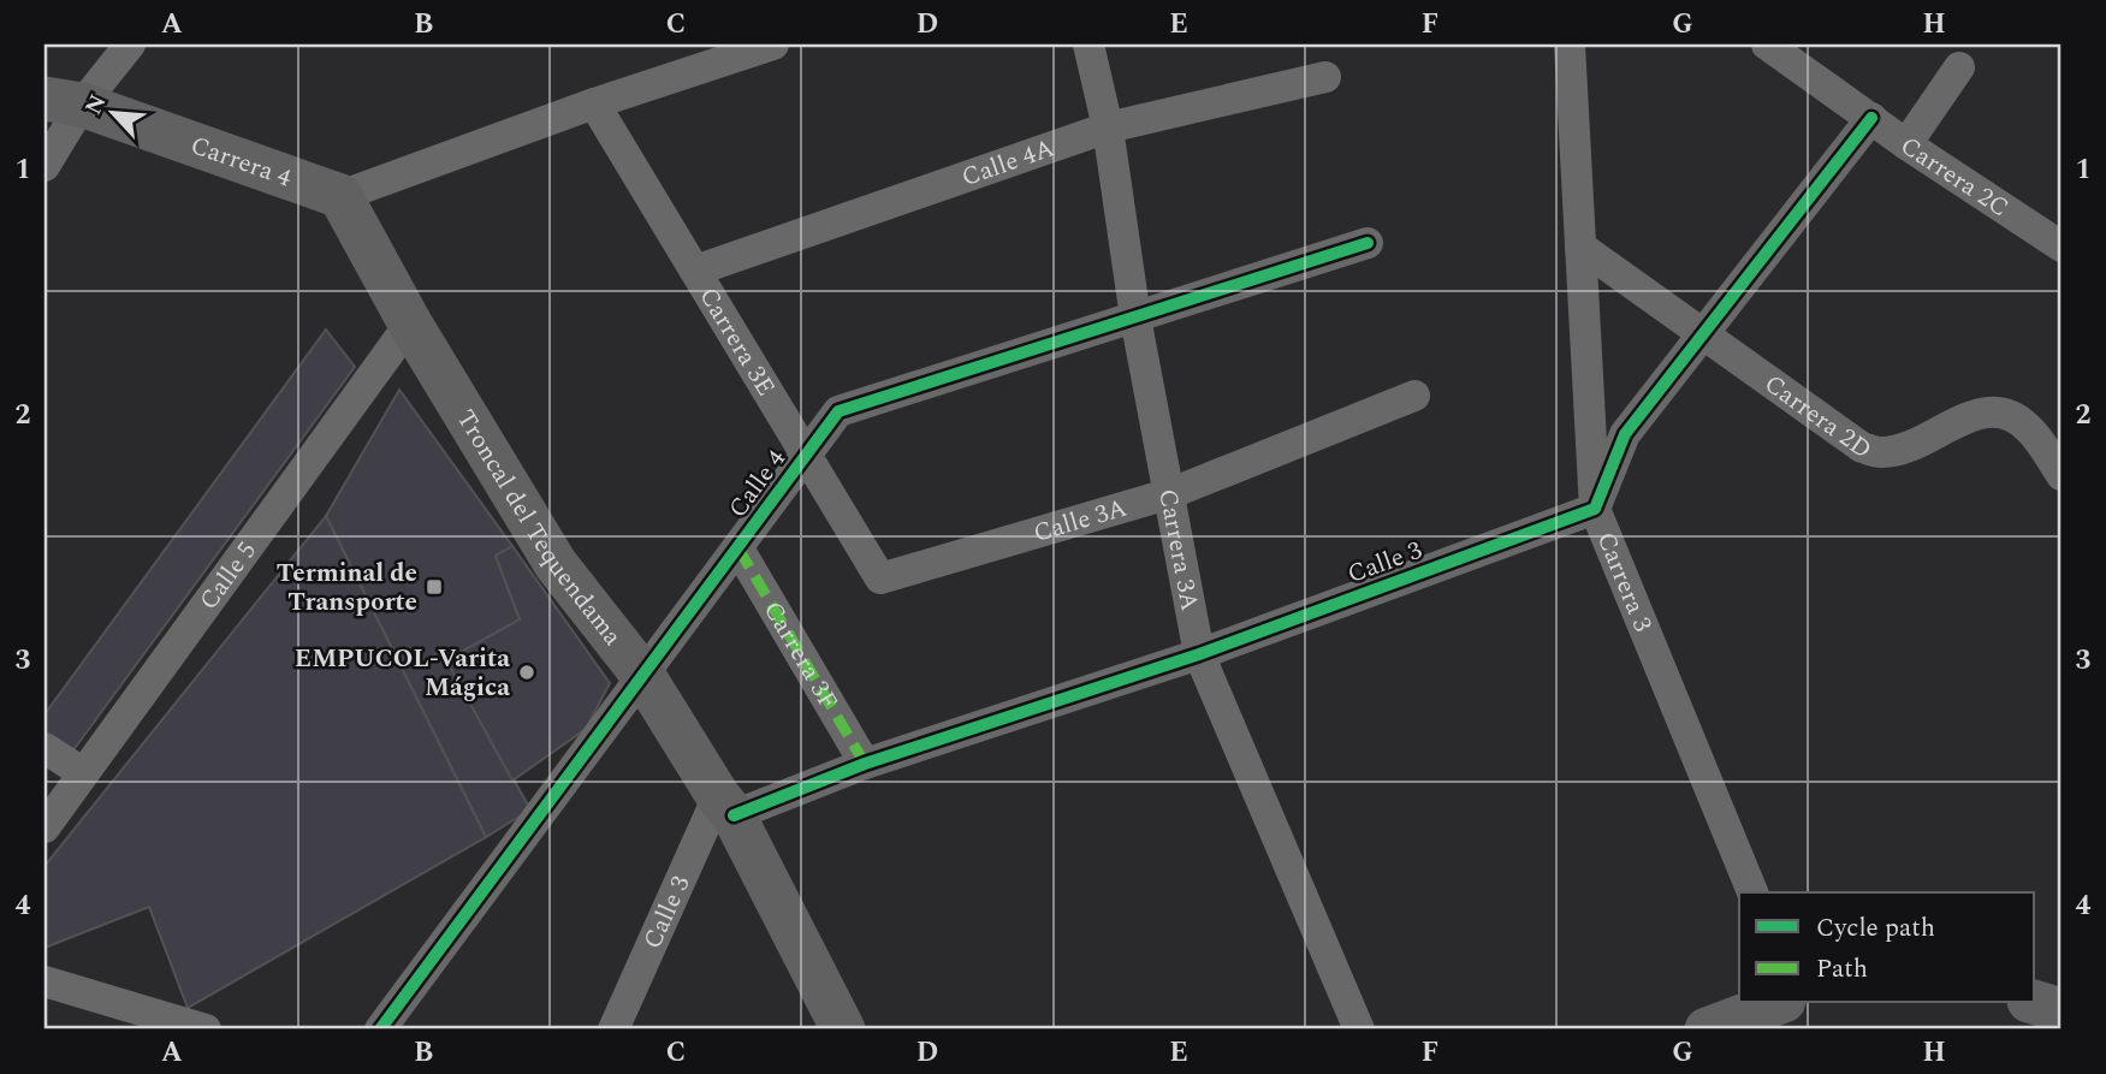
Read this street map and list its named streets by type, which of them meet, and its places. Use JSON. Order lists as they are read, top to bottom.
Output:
{
  "streets": {
    "main road": ["Carrera 4", "Troncal del Tequendama"],
    "street": [
      "Calle 4A",
      "Carrera 2C",
      "Carrera 3E",
      "Carrera 2D",
      "Calle 4",
      "Calle 3A",
      "Carrera 3A",
      "Calle 3",
      "Calle 5",
      "Carrera 3",
      "Carrera 3F"
    ]
  },
  "crossings": [
    ["Carrera 4", "Troncal del Tequendama"],
    ["Calle 4A", "Carrera 3E"],
    ["Calle 4A", "Carrera 3A"],
    ["Carrera 3E", "Calle 4"],
    ["Carrera 3E", "Calle 3A"],
    ["Carrera 2D", "Carrera 3"],
    ["Calle 4", "Troncal del Tequendama"],
    ["Calle 4", "Carrera 3A"],
    ["Calle 4", "Carrera 3F"],
    ["Calle 3A", "Carrera 3A"],
    ["Troncal del Tequendama", "Calle 3"],
    ["Troncal del Tequendama", "Calle 5"],
    ["Carrera 3A", "Calle 3"],
    ["Calle 3", "Carrera 3"],
    ["Calle 3", "Carrera 3F"]
  ],
  "places": {
    "transit": ["Terminal de Transporte"],
    "other": ["EMPUCOL-Varita Mágica"]
  },
  "legend": ["Cycle path", "Path"],
  "north": "top left",
  "grid": {
    "columns": [
      "A",
      "B",
      "C",
      "D",
      "E",
      "F",
      "G",
      "H"
    ],
    "rows": [
      "1",
      "2",
      "3",
      "4"
    ]
  }
}
